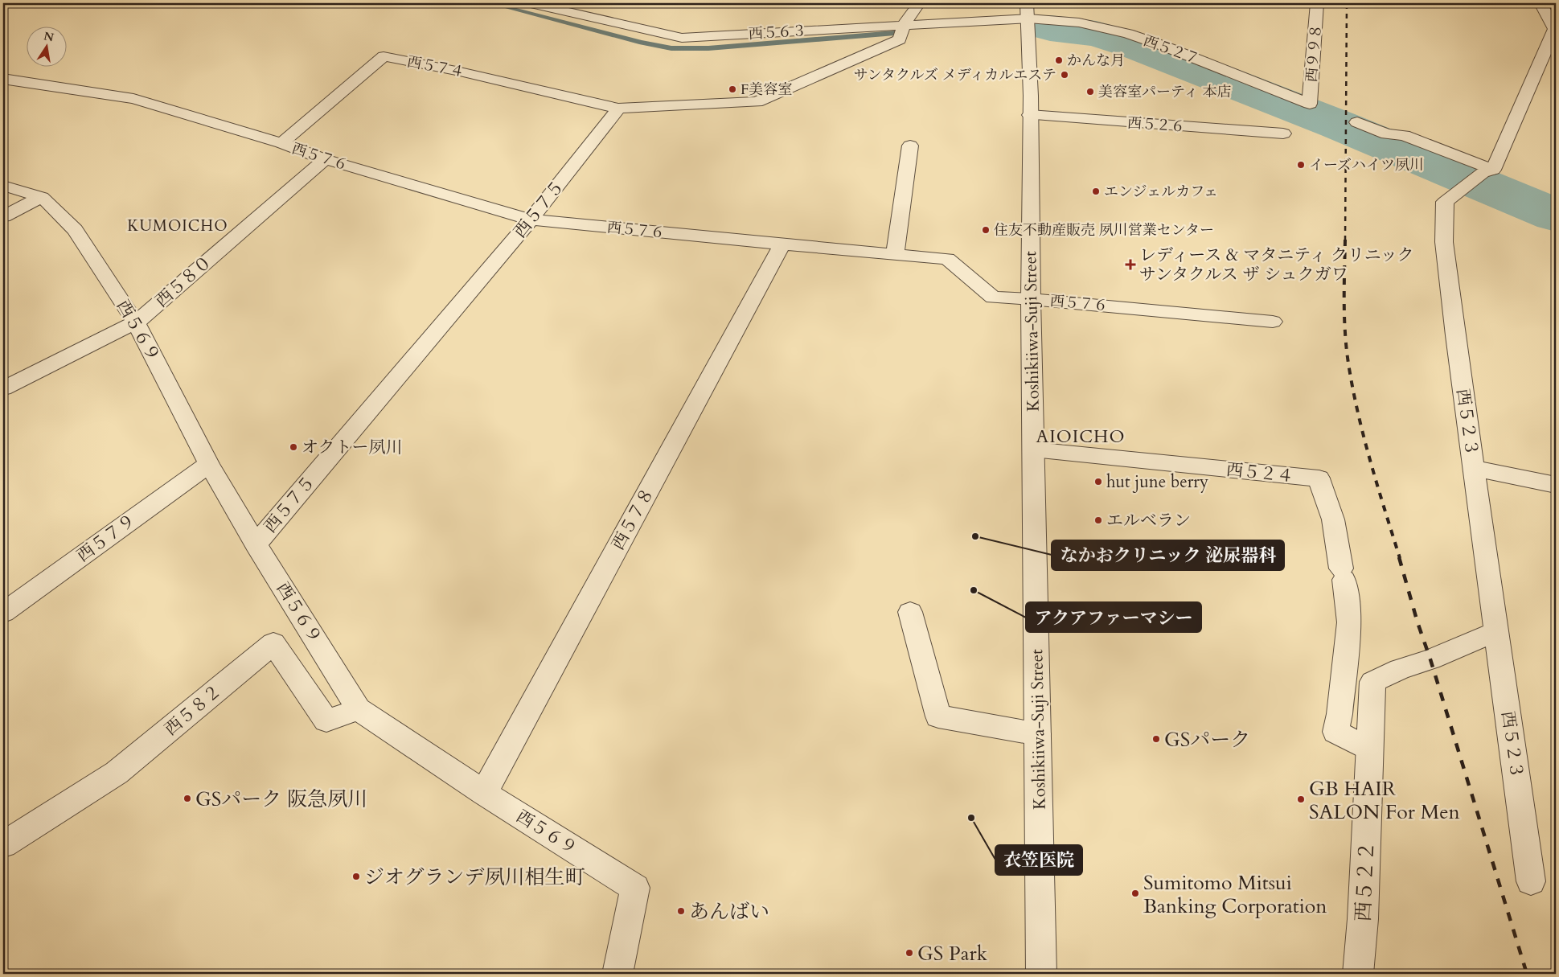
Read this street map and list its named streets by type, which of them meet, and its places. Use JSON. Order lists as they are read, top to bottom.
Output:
{
  "streets": {
    "street": [
      "西５６３",
      "西５２７",
      "西９９８",
      "西５７４",
      "西５２６",
      "西５７６",
      "西５７５",
      "西５８０",
      "西５６９",
      "Koshikiiwa-Suji Street",
      "西５２３",
      "西５２４",
      "西５７８",
      "西５７９",
      "西５８２",
      "西５２２"
    ]
  },
  "crossings": [
    ["西５６３", "西５２７"],
    ["西５６３", "Koshikiiwa-Suji Street"],
    ["西５２７", "西９９８"],
    ["西５２７", "Koshikiiwa-Suji Street"],
    ["西５７４", "西５７６"],
    ["西５７４", "西５７５"],
    ["西５２６", "Koshikiiwa-Suji Street"],
    ["西５７６", "西５７５"],
    ["西５７６", "西５８０"],
    ["西５７６", "Koshikiiwa-Suji Street"],
    ["西５７６", "西５７８"],
    ["西５７５", "西５６９"],
    ["西５８０", "西５６９"],
    ["西５６９", "西５７８"],
    ["西５６９", "西５７９"],
    ["西５６９", "西５８２"],
    ["Koshikiiwa-Suji Street", "西５２４"],
    ["西５２３", "西５２２"],
    ["西５２４", "西５２２"]
  ],
  "districts": ["KUMOICHO", "AIOICHO"],
  "places": {
    "other": [
      "かんな月",
      "サンタクルズ メディカルエステ",
      "F美容室",
      "美容室パーティ 本店",
      "イーズハイツ夙川",
      "エンジェルカフェ",
      "住友不動産販売 夙川営業センター",
      "オクトー夙川",
      "hut june berry",
      "エルベラン",
      "なかおクリニック 泌尿器科",
      "アクアファーマシー",
      "GSパーク",
      "GSパーク 阪急夙川",
      "GB HAIR SALON For Men",
      "衣笠医院",
      "ジオグランデ夙川相生町",
      "Sumitomo Mitsui Banking Corporation",
      "あんばい",
      "GS Park"
    ],
    "health": ["レディース & マタニティ クリニック サンタクルス ザ シュクガワ"]
  },
  "north": "top"
}
